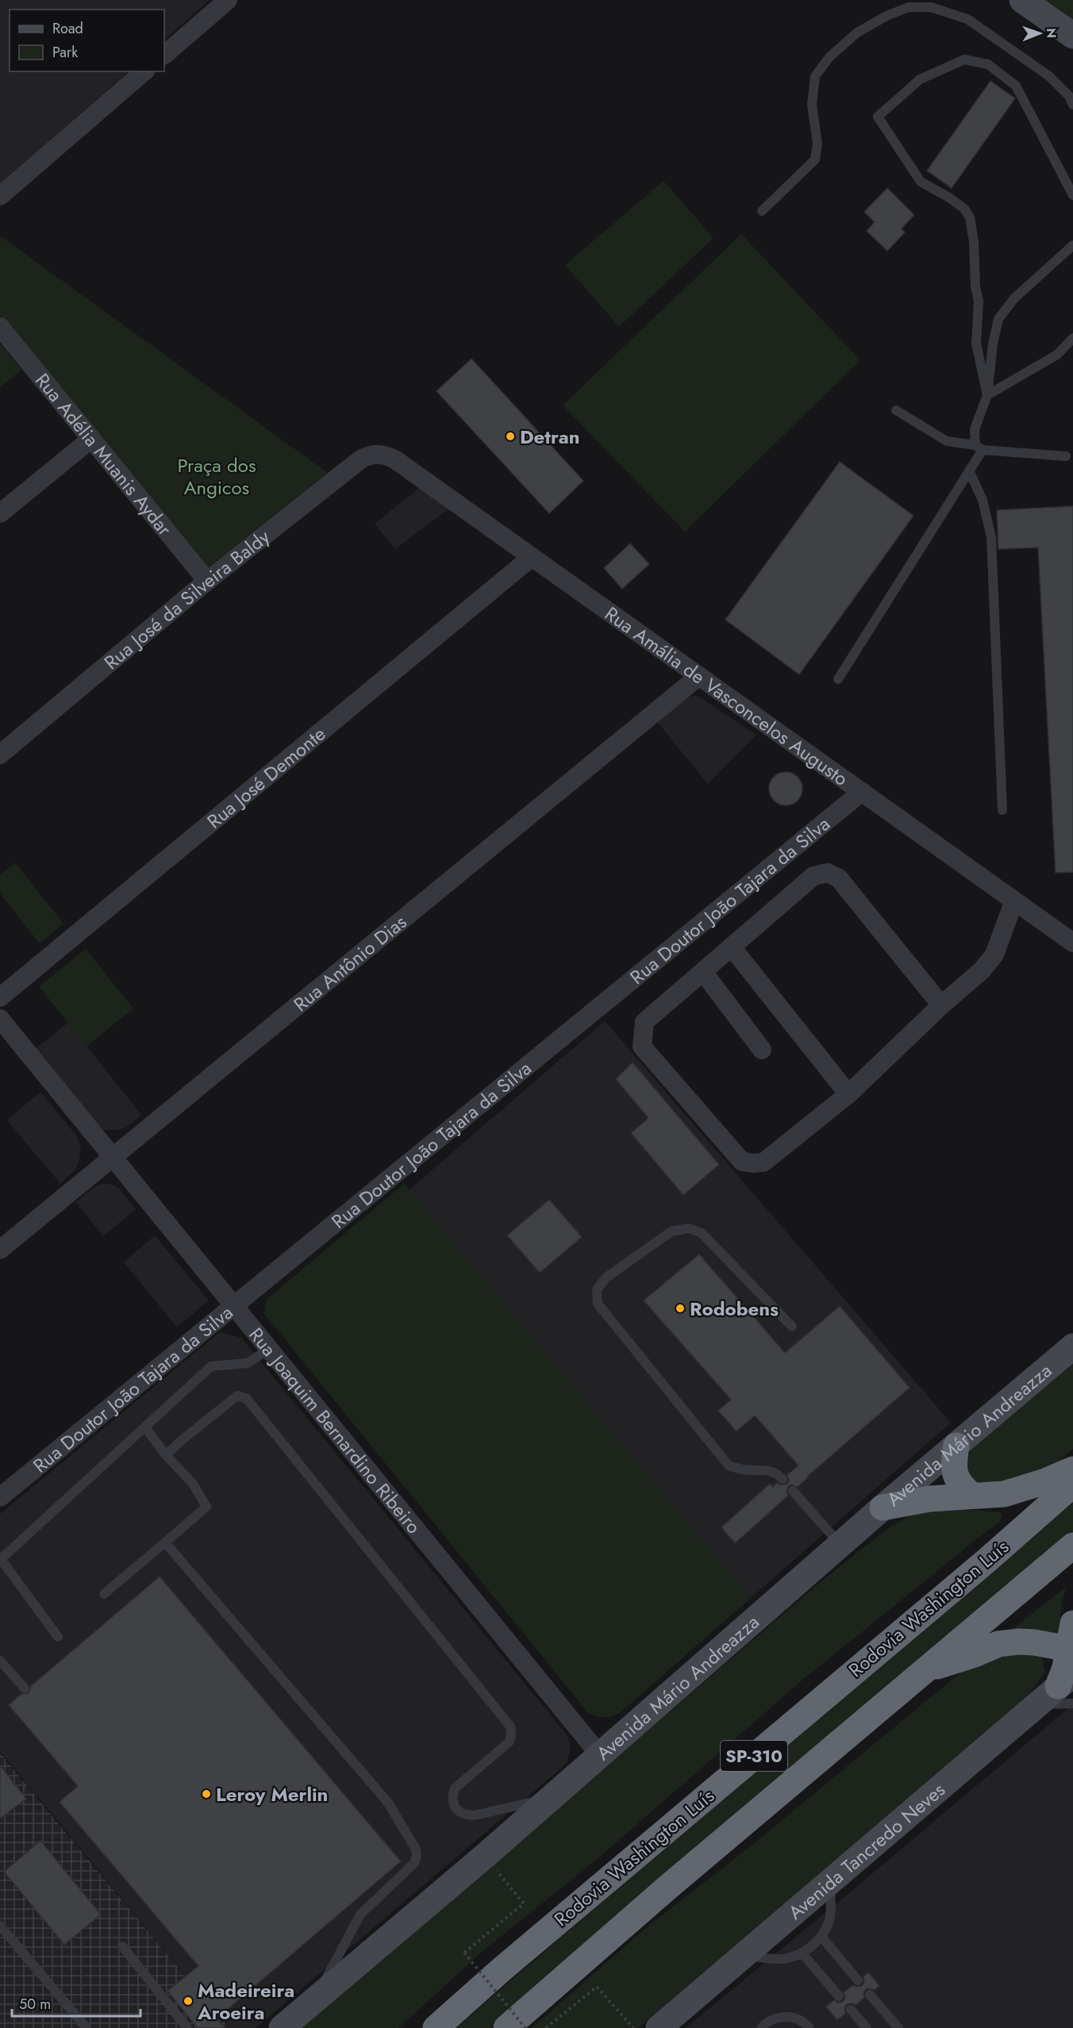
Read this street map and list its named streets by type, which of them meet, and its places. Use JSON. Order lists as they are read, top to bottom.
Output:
{
  "streets": {
    "highway": ["Rodovia Washington Luís", "SP-310"],
    "main road": ["Avenida Mário Andreazza", "Avenida Tancredo Neves"],
    "street": [
      "Rua Adélia Muanis Aydar",
      "Rua José da Silveira Baldy",
      "Rua Amália de Vasconcelos Augusto",
      "Rua José Demonte",
      "Rua Doutor João Tajara da Silva",
      "Rua Antônio Dias",
      "Rua Joaquim Bernardino Ribeiro"
    ]
  },
  "crossings": [
    ["Rua Adélia Muanis Aydar", "Rua José da Silveira Baldy"],
    ["Rua José da Silveira Baldy", "Rua Amália de Vasconcelos Augusto"],
    ["Rua Amália de Vasconcelos Augusto", "Rua José Demonte"],
    ["Rua Amália de Vasconcelos Augusto", "Rua Doutor João Tajara da Silva"],
    ["Rua Amália de Vasconcelos Augusto", "Rua Antônio Dias"],
    ["Rua Doutor João Tajara da Silva", "Rua Joaquim Bernardino Ribeiro"],
    ["Rua Antônio Dias", "Rua Joaquim Bernardino Ribeiro"],
    ["Rua Joaquim Bernardino Ribeiro", "Avenida Mário Andreazza"]
  ],
  "parks": ["Praça dos Angicos"],
  "places": [
    "Detran",
    "Rodobens",
    "Leroy Merlin",
    "Madeireira Aroeira"
  ],
  "legend": ["Road", "Park"],
  "scale_bar": "50 m",
  "north": "right"
}
